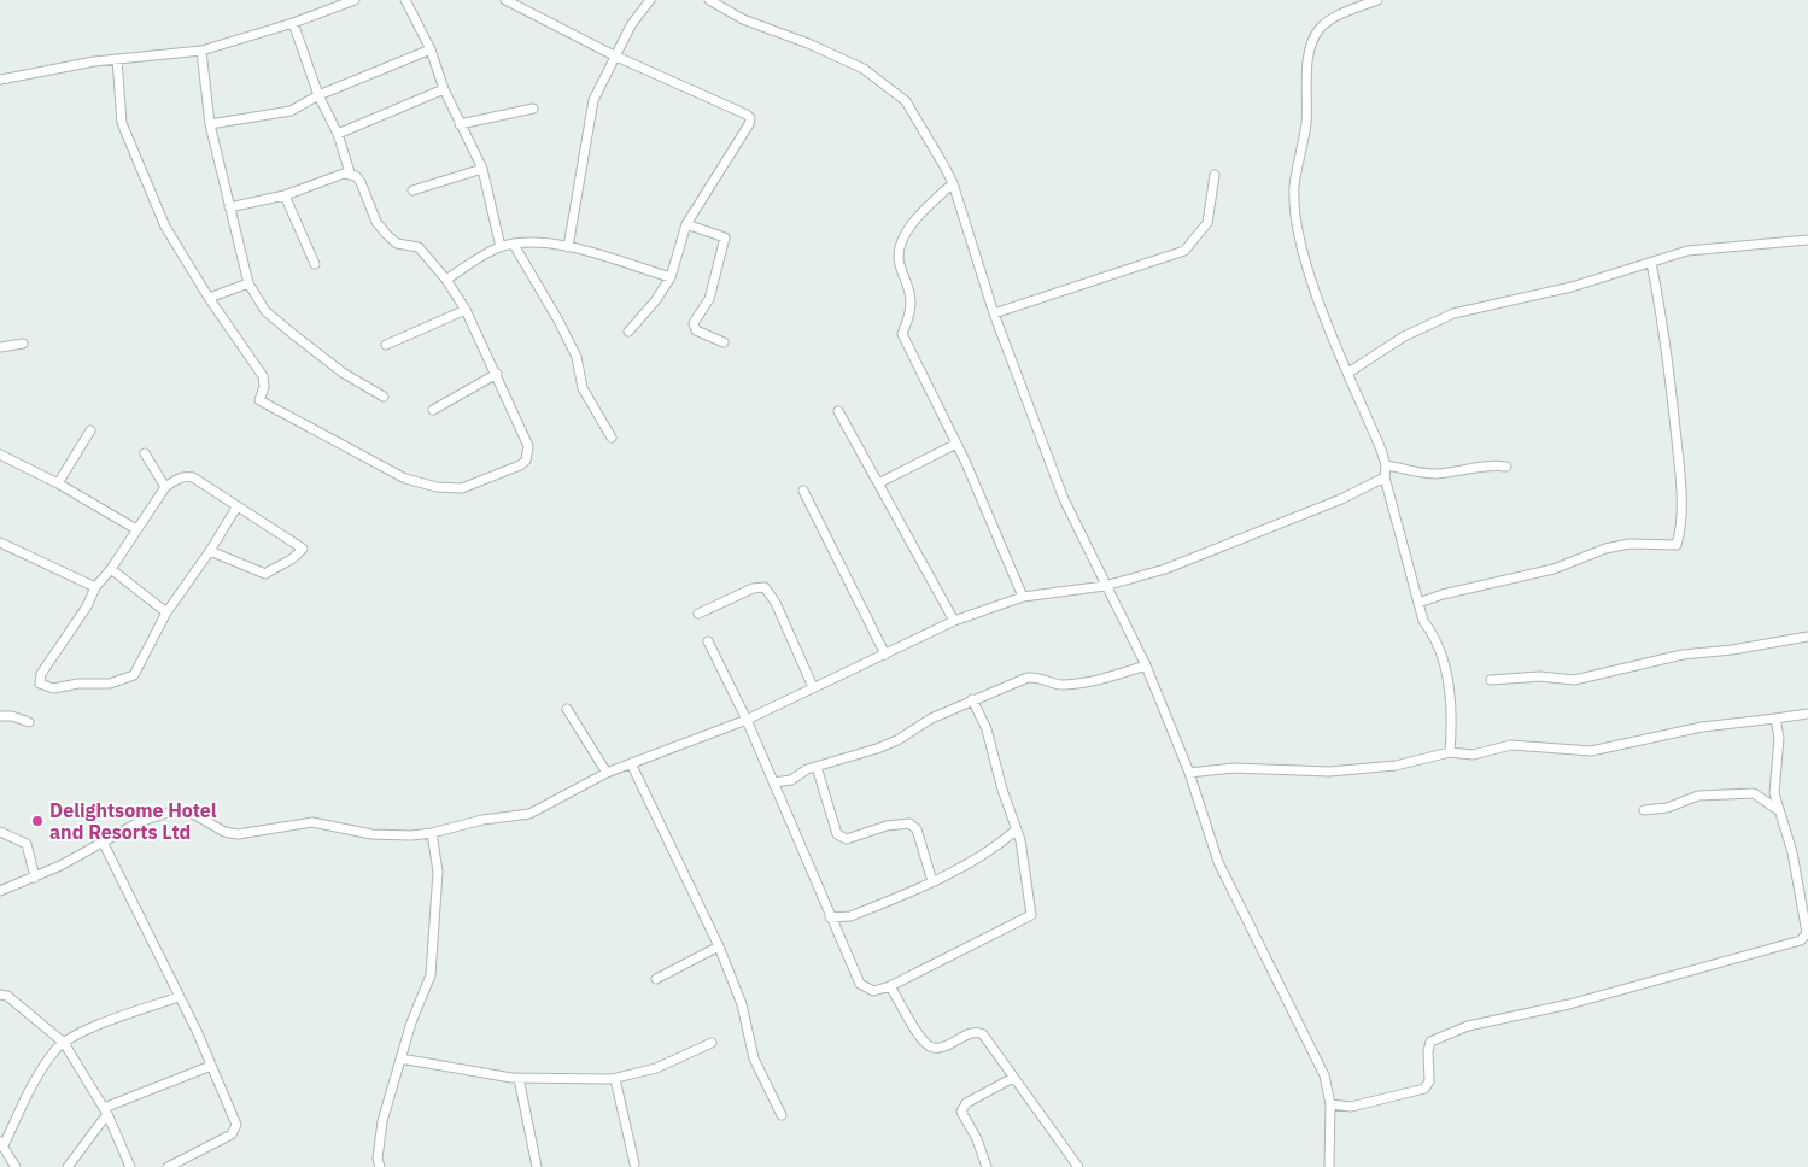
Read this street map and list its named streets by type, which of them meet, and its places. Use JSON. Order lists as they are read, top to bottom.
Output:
{
  "places": ["Delightsome Hotel and Resorts Ltd"]
}
